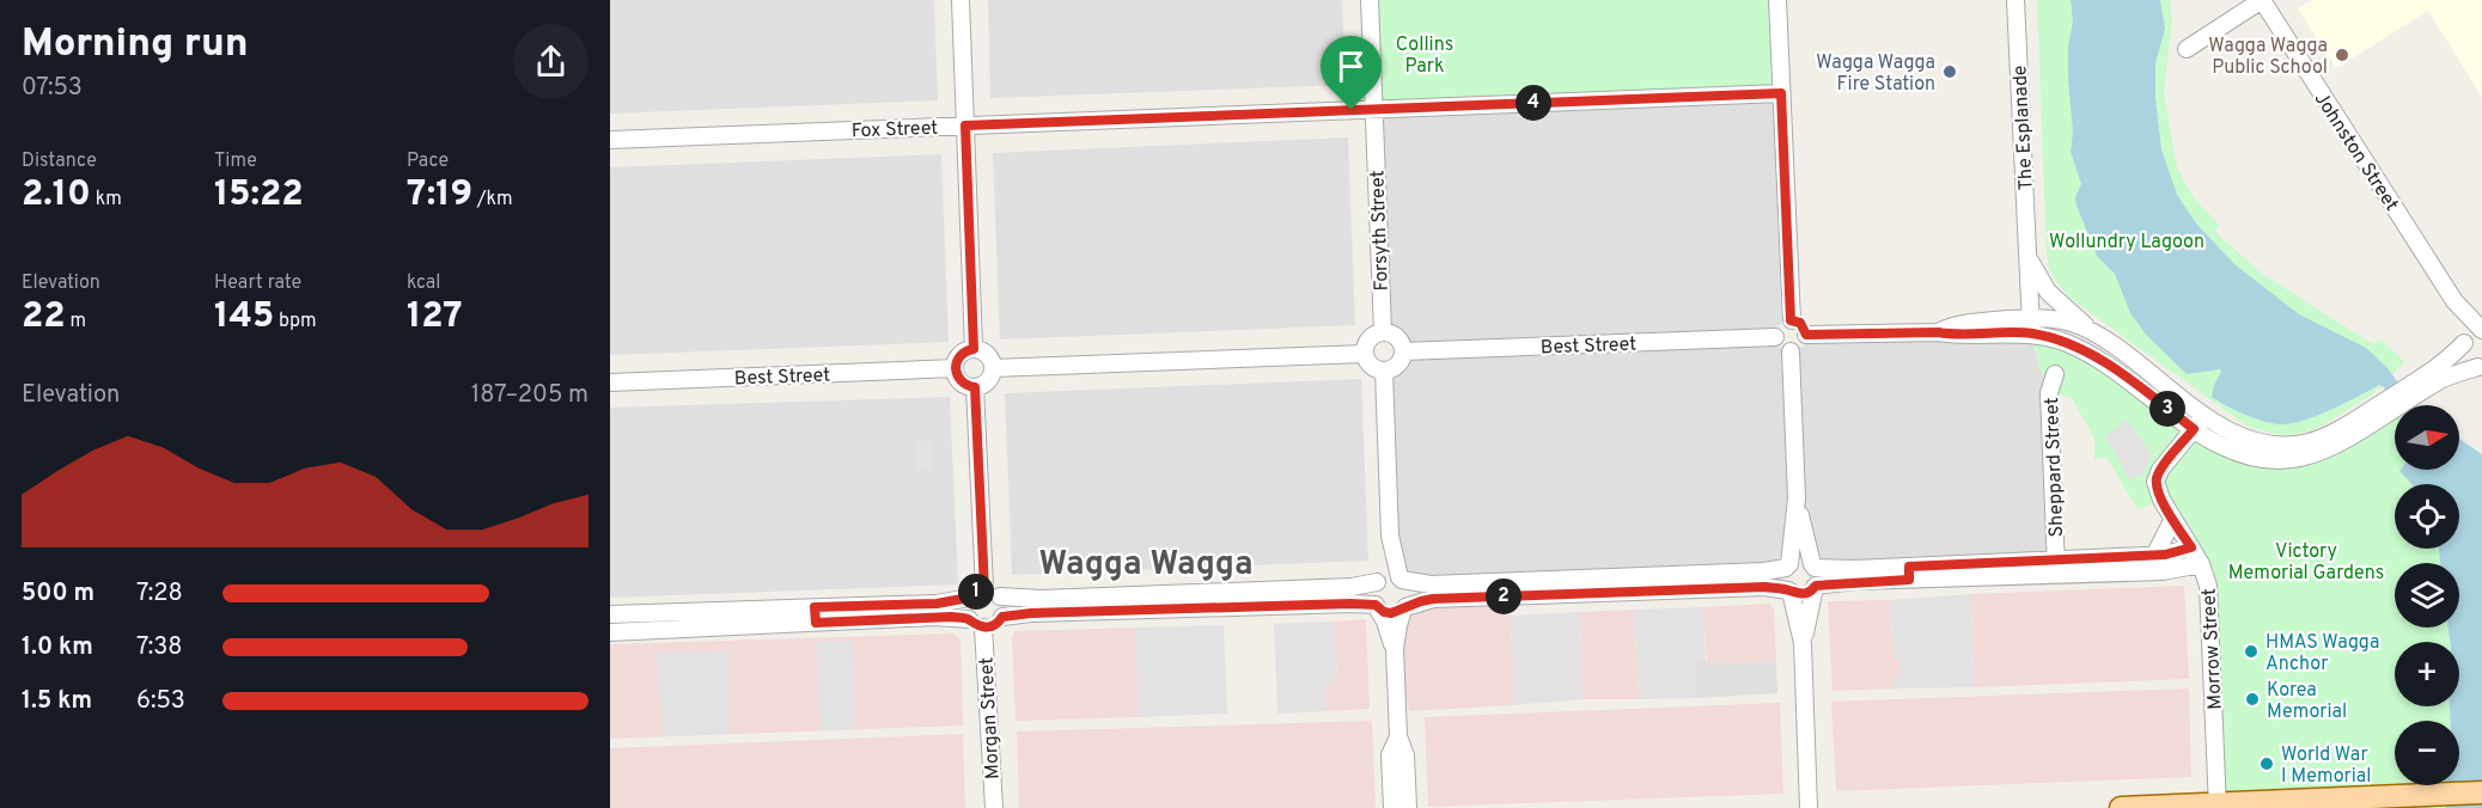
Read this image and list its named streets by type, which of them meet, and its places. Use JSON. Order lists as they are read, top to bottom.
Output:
{
  "streets": {
    "street": [
      "Fox Street",
      "The Esplanade",
      "Johnston Street",
      "Forsyth Street",
      "Best Street",
      "Sheppard Street",
      "Morrow Street",
      "Morgan Street"
    ]
  },
  "crossings": [
    ["Fox Street", "Forsyth Street"],
    ["Forsyth Street", "Best Street"]
  ],
  "districts": ["Wagga Wagga"],
  "parks": ["Collins Park", "Wollundry Lagoon", "Victory Memorial Gardens"],
  "places": [
    "Wagga Wagga Public School",
    "Wagga Wagga Fire Station",
    "HMAS Wagga Anchor",
    "Korea Memorial",
    "World War I Memorial"
  ],
  "north": "right",
  "page": {
    "heading": ["Morning run", "07:53"],
    "pins": [
      "4",
      "3",
      "1",
      "2"
    ],
    "stats": [
      ["Distance", "2.10 km"],
      ["Time", "15:22"],
      ["Pace", "7:19 /km"],
      ["Elevation", "22 m"],
      ["Heart rate", "145 bpm"],
      ["kcal", "127"]
    ],
    "chart": ["Elevation", "187–205 m"],
    "map_buttons": ["+", "−"],
    "list": [
      {
        "name": "500 m",
        "note": "7:28"
      },
      {
        "name": "1.0 km",
        "note": "7:38"
      },
      {
        "name": "1.5 km",
        "note": "6:53"
      }
    ]
  }
}
